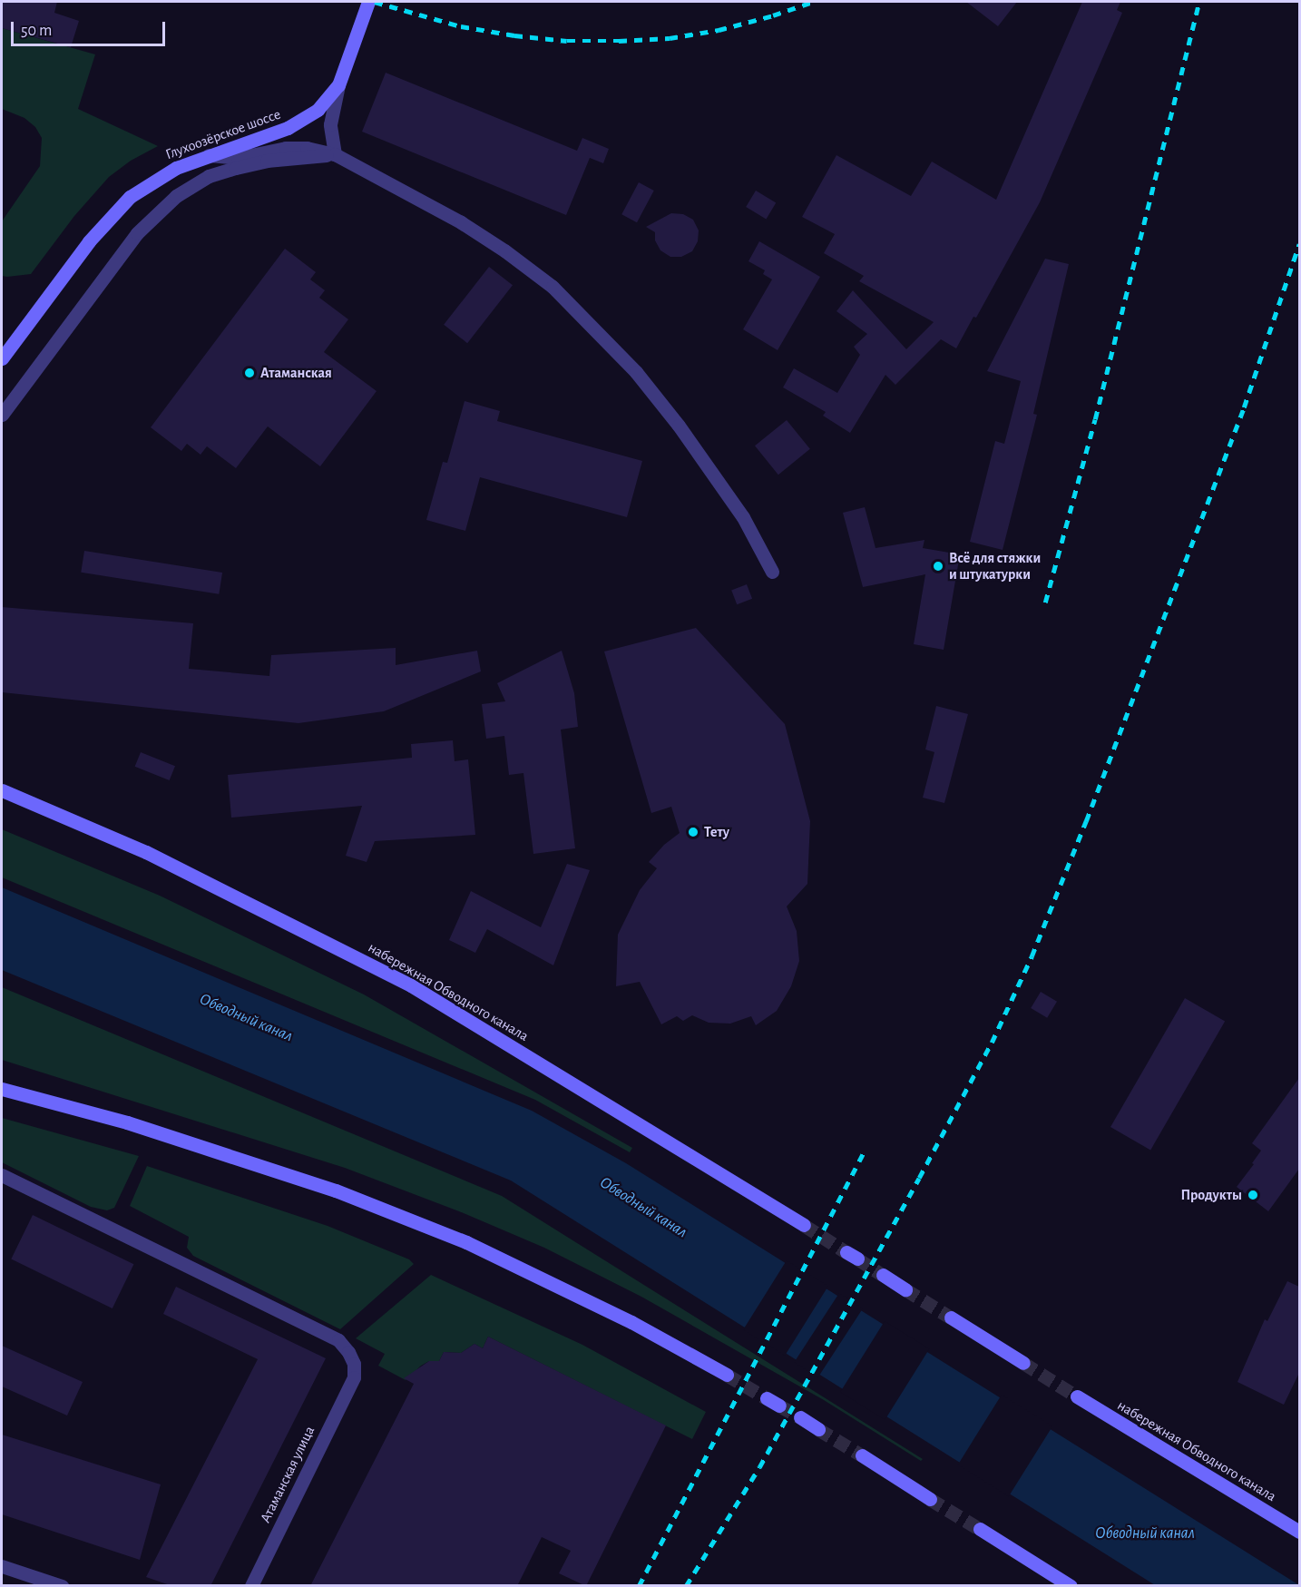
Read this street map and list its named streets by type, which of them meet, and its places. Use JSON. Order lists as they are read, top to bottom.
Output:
{
  "streets": {
    "main road": ["Глухоозёрское шоссе", "набережная Обводного канала"],
    "street": ["Атаманская улица"]
  },
  "water": ["Обводный канал"],
  "places": [
    "Атаманская",
    "Всё для стяжки и штукатурки",
    "Тету",
    "Продукты"
  ],
  "scale_bar": "50 m"
}
